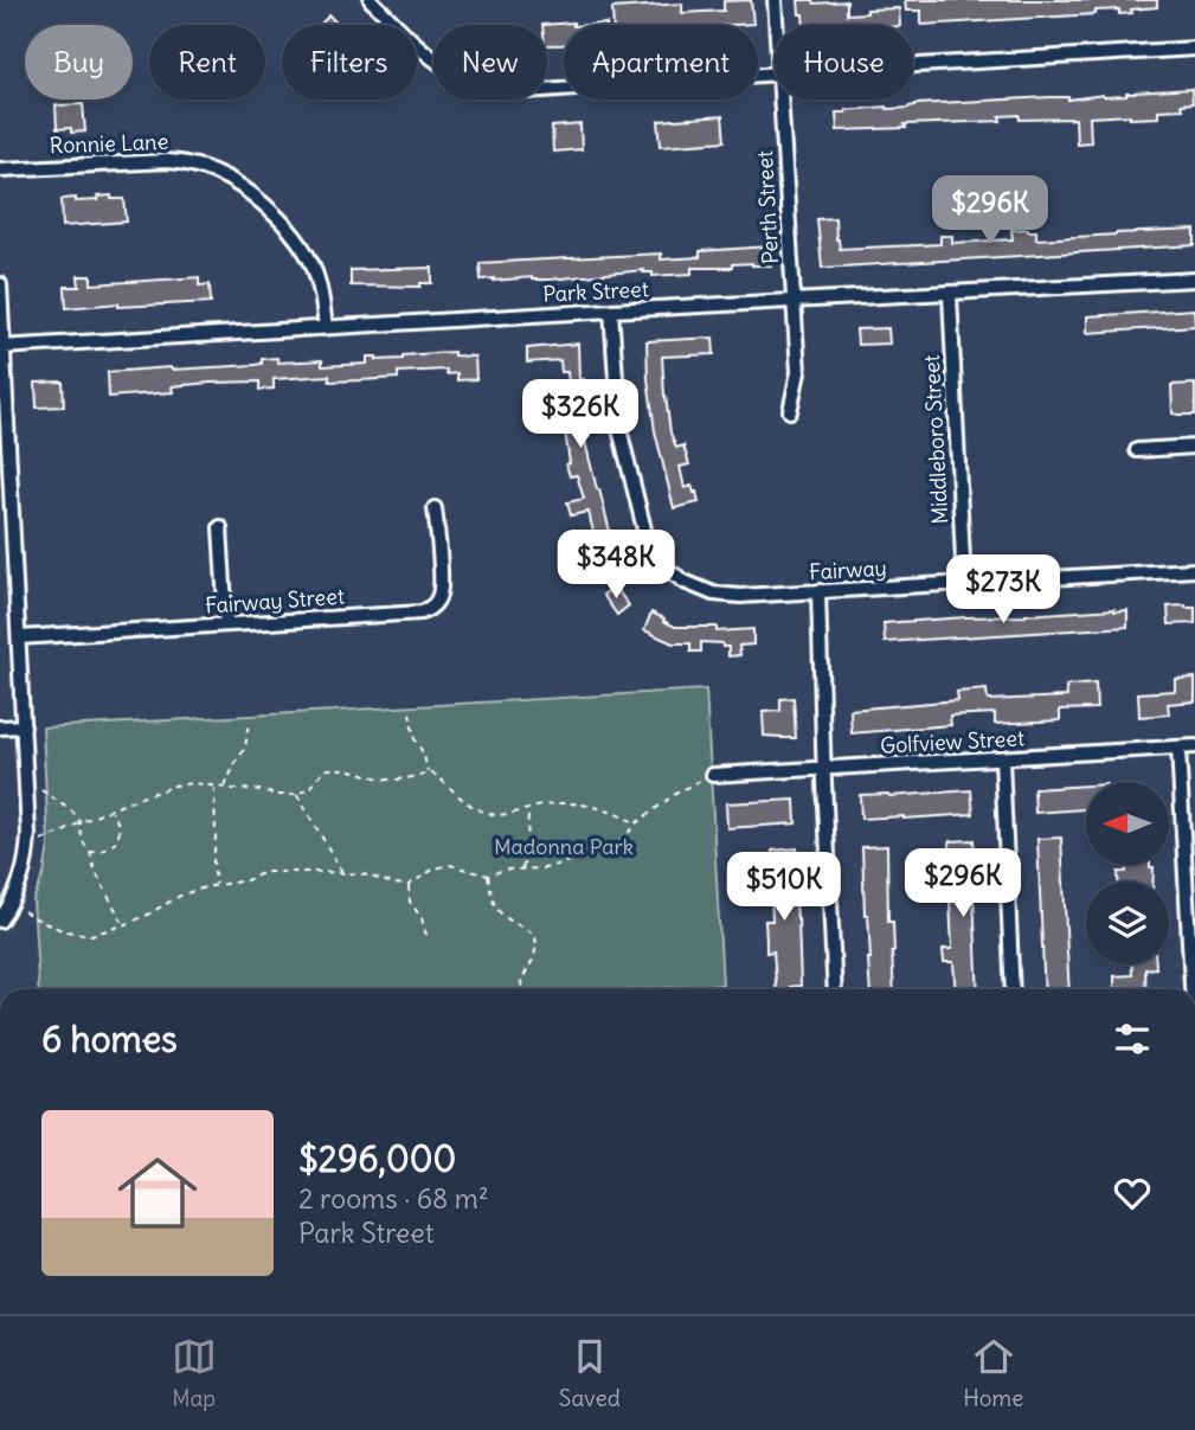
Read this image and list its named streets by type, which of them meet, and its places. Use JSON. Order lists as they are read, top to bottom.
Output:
{
  "streets": {
    "street": [
      "Ronnie Lane",
      "Perth Street",
      "Park Street",
      "Middleboro Street",
      "Fairway",
      "Fairway Street",
      "Golfview Street"
    ]
  },
  "crossings": [
    ["Ronnie Lane", "Park Street"],
    ["Perth Street", "Park Street"],
    ["Park Street", "Middleboro Street"],
    ["Park Street", "Fairway"],
    ["Middleboro Street", "Fairway"]
  ],
  "parks": ["Madonna Park"],
  "north": "left",
  "page": {
    "chip": [
      "Buy",
      "Rent",
      "Filters",
      "New",
      "Apartment",
      "House"
    ],
    "price": [
      "$296K",
      "$326K",
      "$348K",
      "$273K",
      "$296K",
      "$510K"
    ],
    "heading": "6 homes",
    "list": [
      {
        "name": "$296,000",
        "note": "2 rooms · 68 m² · Park Street"
      }
    ],
    "tabs": ["Map", "Saved", "Home"]
  }
}
